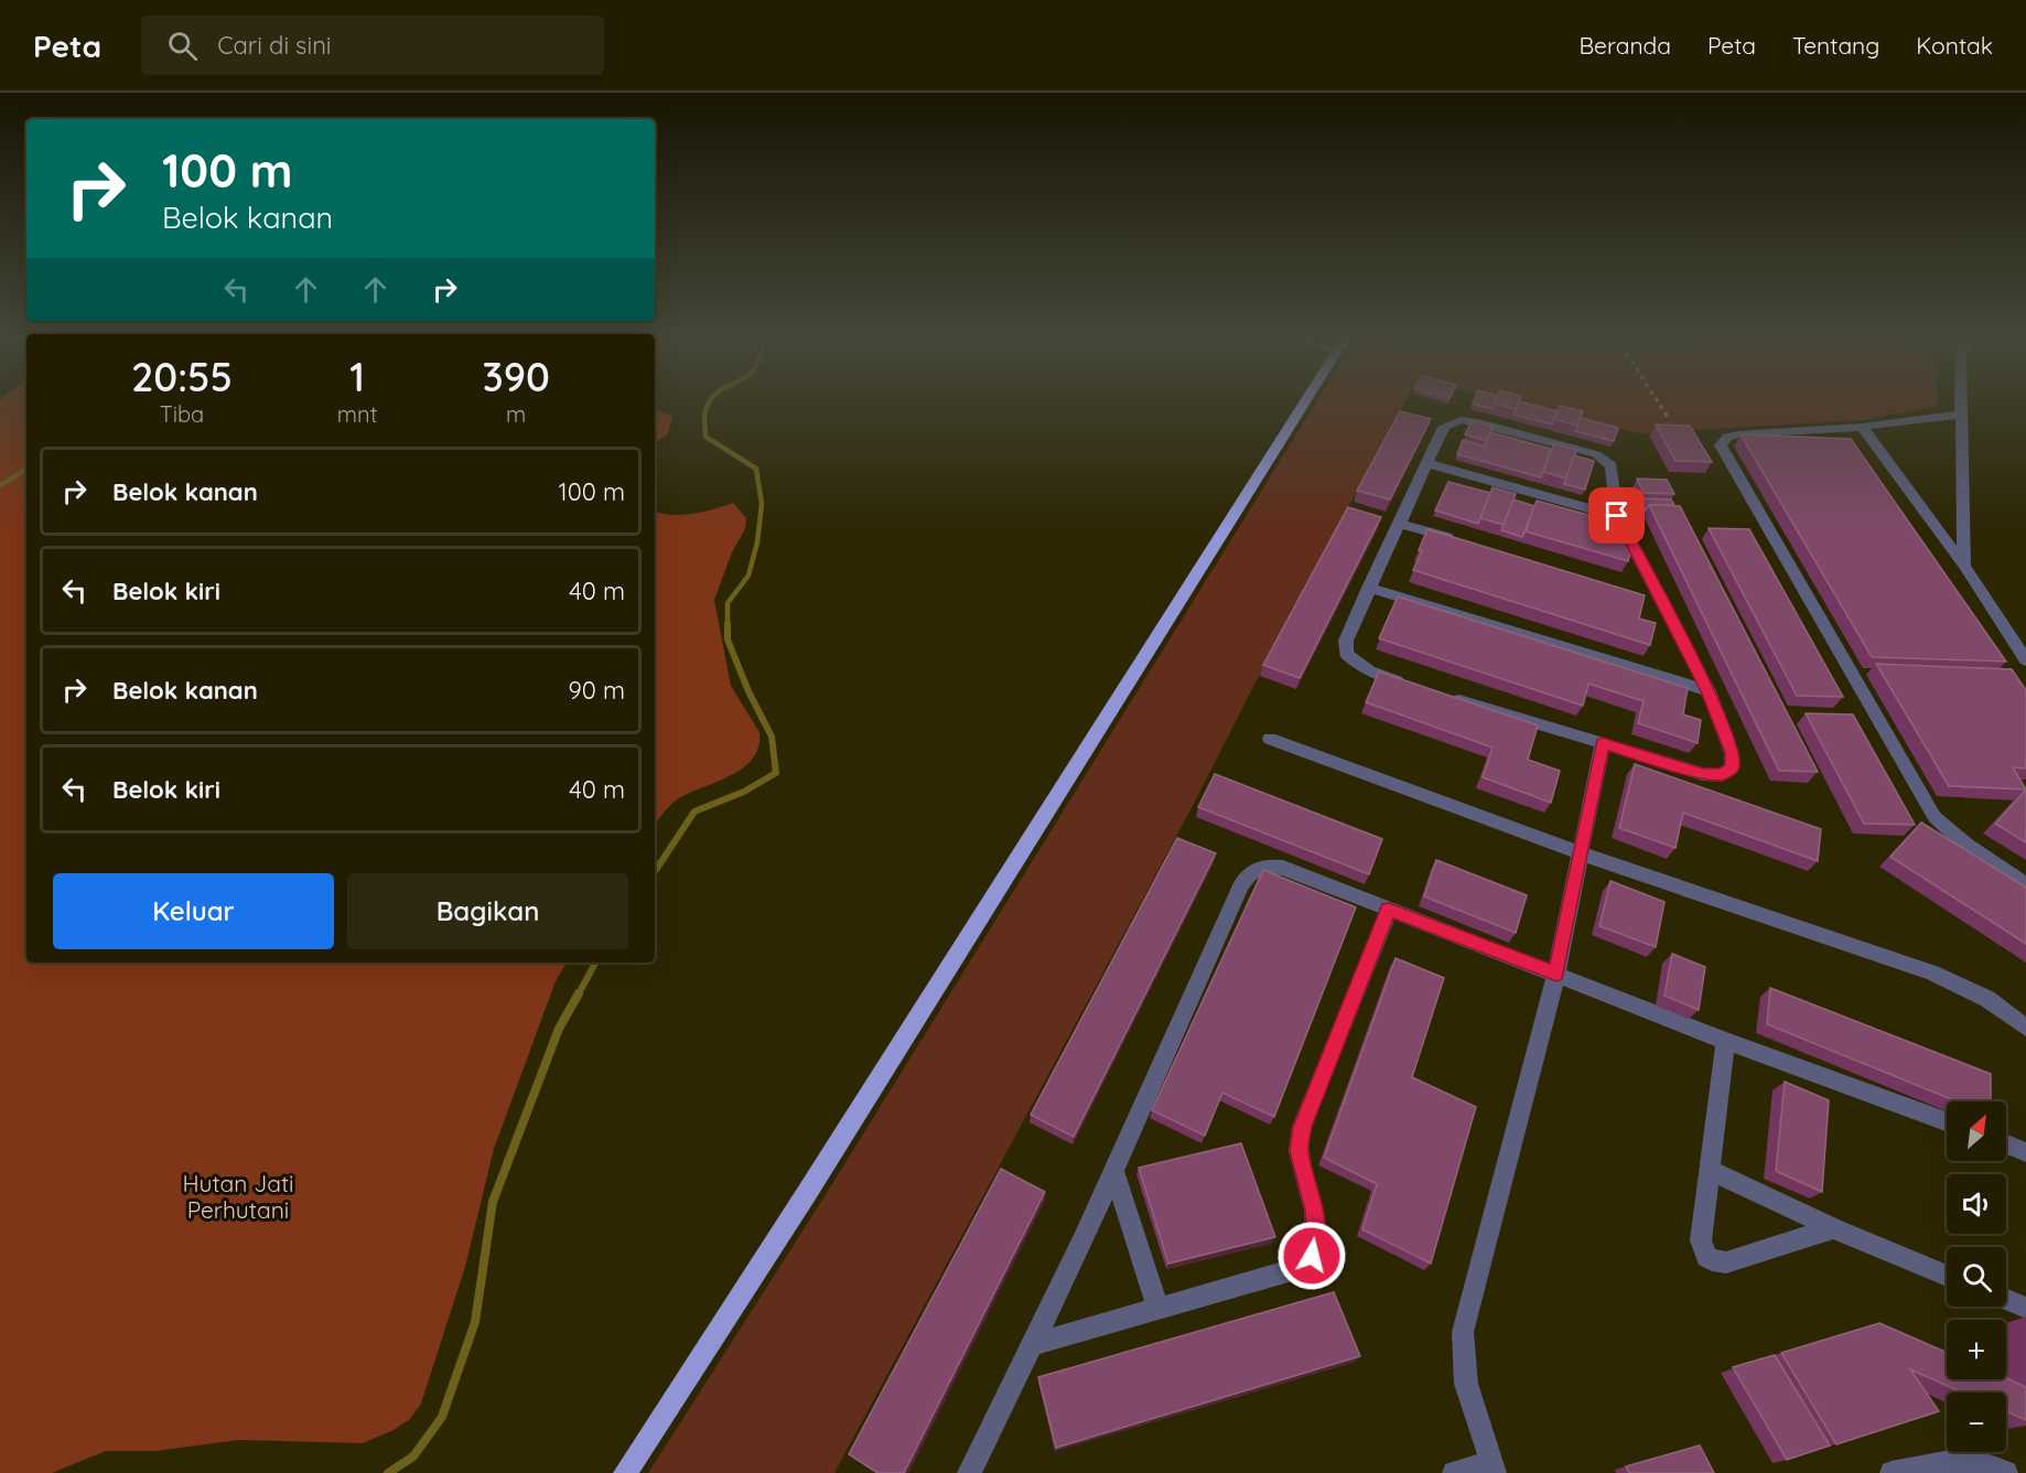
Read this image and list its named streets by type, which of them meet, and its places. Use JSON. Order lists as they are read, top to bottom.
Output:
{
  "parks": ["Hutan Jati Perhutani"],
  "north": "top right",
  "page": {
    "header": "Peta",
    "search": "Cari di sini",
    "nav": [
      "Beranda",
      "Peta",
      "Tentang",
      "Kontak"
    ],
    "turn": ["100 m", "Belok kanan"],
    "eta": [
      "20:55",
      "Tiba",
      "1",
      "mnt",
      "390",
      "m"
    ],
    "list": [
      {
        "name": "Belok kanan",
        "value": "100 m"
      },
      {
        "name": "Belok kiri",
        "value": "40 m"
      },
      {
        "name": "Belok kanan",
        "value": "90 m"
      },
      {
        "name": "Belok kiri",
        "value": "40 m"
      }
    ],
    "buttons": ["Keluar", "Bagikan"],
    "map_buttons": ["+", "−"]
  }
}
